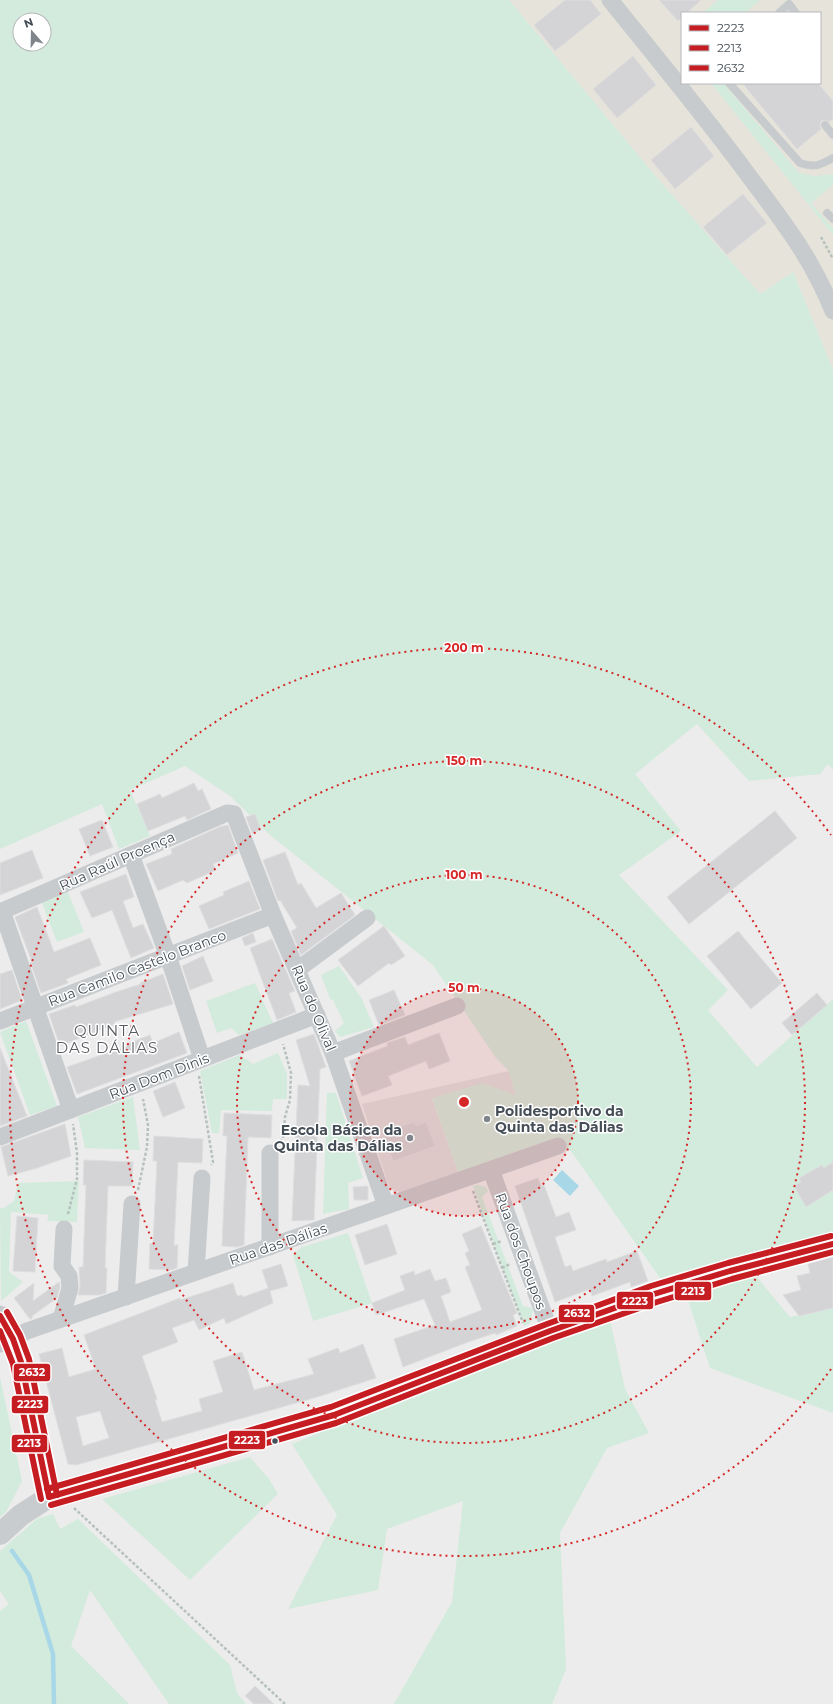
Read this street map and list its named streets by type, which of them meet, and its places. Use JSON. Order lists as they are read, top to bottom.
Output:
{
  "streets": {
    "street": [
      "Rua Raúl Proença",
      "Rua Camilo Castelo Branco",
      "Rua do Olival",
      "Rua Dom Dinis",
      "Rua das Dálias",
      "Rua dos Choupos"
    ]
  },
  "crossings": [
    ["Rua Raúl Proença", "Rua do Olival"],
    ["Rua Camilo Castelo Branco", "Rua do Olival"],
    ["Rua do Olival", "Rua Dom Dinis"],
    ["Rua do Olival", "Rua das Dálias"],
    ["Rua das Dálias", "Rua dos Choupos"]
  ],
  "districts": ["QUINTA DAS DÁLIAS"],
  "places": ["Polidesportivo da Quinta das Dálias", "Escola Básica da Quinta das Dálias"],
  "lines": ["transit line 2632", "transit line 2223", "transit line 2213"],
  "legend": ["2223", "2213", "2632"],
  "north": "top",
  "rings": [
    "200 m",
    "150 m",
    "100 m",
    "50 m"
  ]
}
